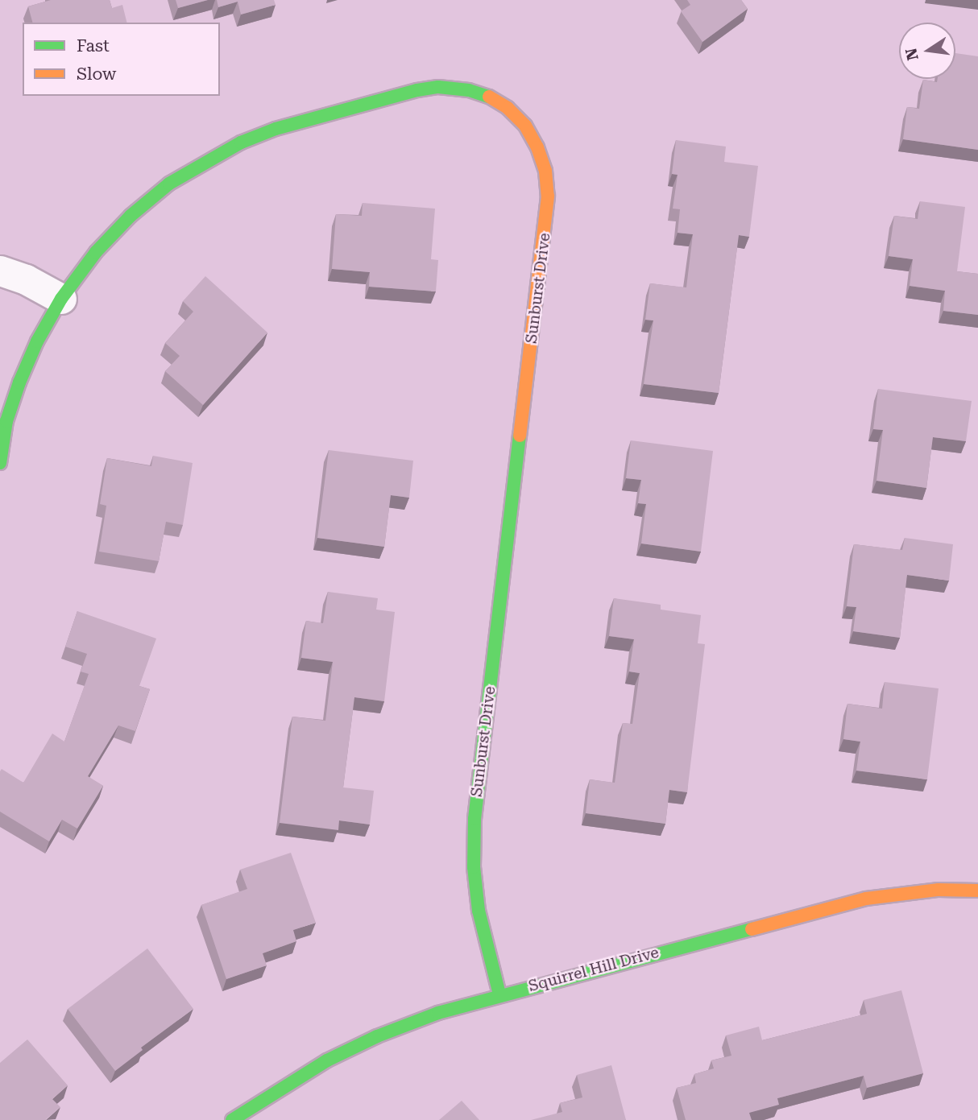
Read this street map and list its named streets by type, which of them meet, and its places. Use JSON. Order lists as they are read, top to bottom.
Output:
{
  "streets": {
    "street": ["Sunburst Drive", "Squirrel Hill Drive"]
  },
  "crossings": [
    ["Sunburst Drive", "Squirrel Hill Drive"]
  ],
  "legend": ["Fast", "Slow"],
  "north": "left"
}
